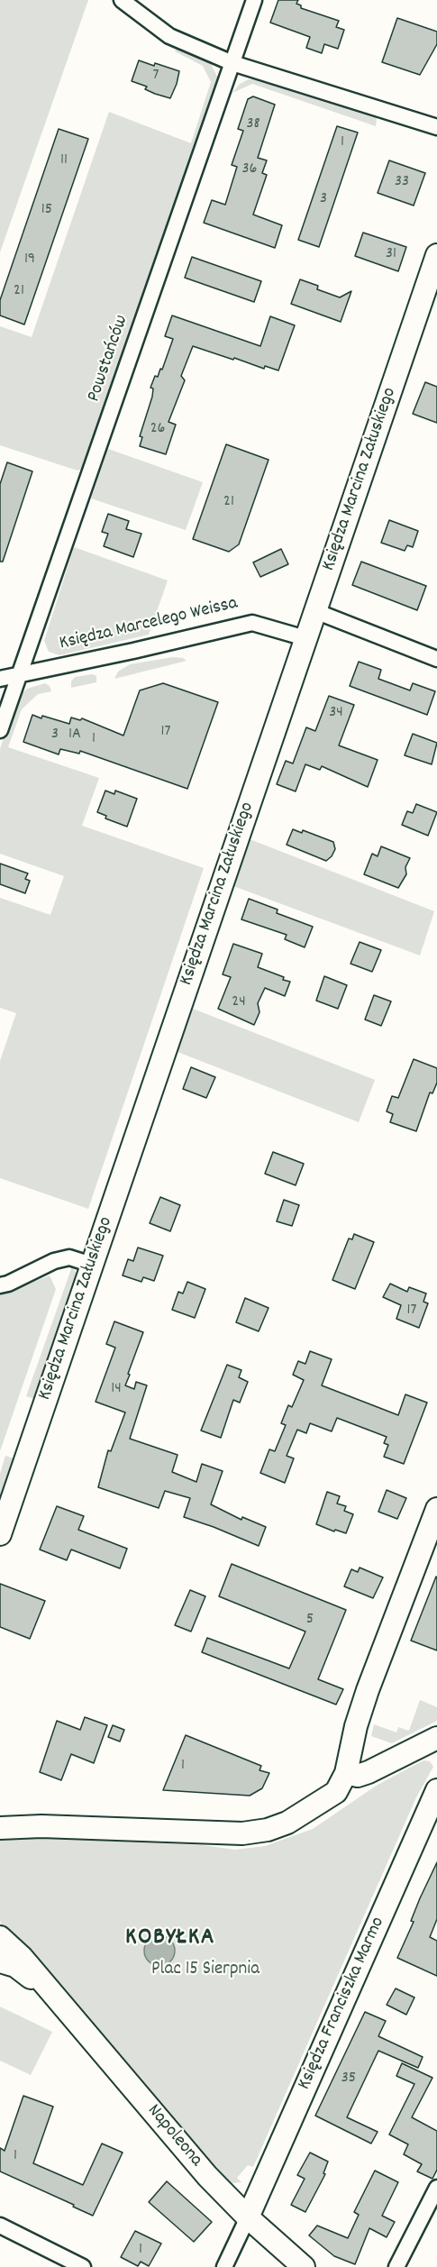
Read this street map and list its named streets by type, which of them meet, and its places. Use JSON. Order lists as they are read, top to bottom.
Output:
{
  "streets": {
    "street": [
      "Powstańców",
      "Księdza Marcina Załuskiego",
      "Księdza Marcelego Weissa",
      "Księdza Franciszka Marmo",
      "Napoleona"
    ]
  },
  "crossings": [
    ["Powstańców", "Księdza Marcelego Weissa"],
    ["Księdza Marcina Załuskiego", "Księdza Marcelego Weissa"],
    ["Księdza Franciszka Marmo", "Napoleona"]
  ],
  "districts": ["KOBYŁKA"],
  "parks": ["Plac 15 Sierpnia"],
  "house_numbers": [
    "7",
    "38",
    "1",
    "11",
    "36",
    "33",
    "3",
    "15",
    "31",
    "19",
    "21",
    "26",
    "21",
    "34",
    "17",
    "3",
    "1A",
    "1",
    "24",
    "17",
    "14",
    "5",
    "1",
    "35",
    "1",
    "1"
  ]
}
